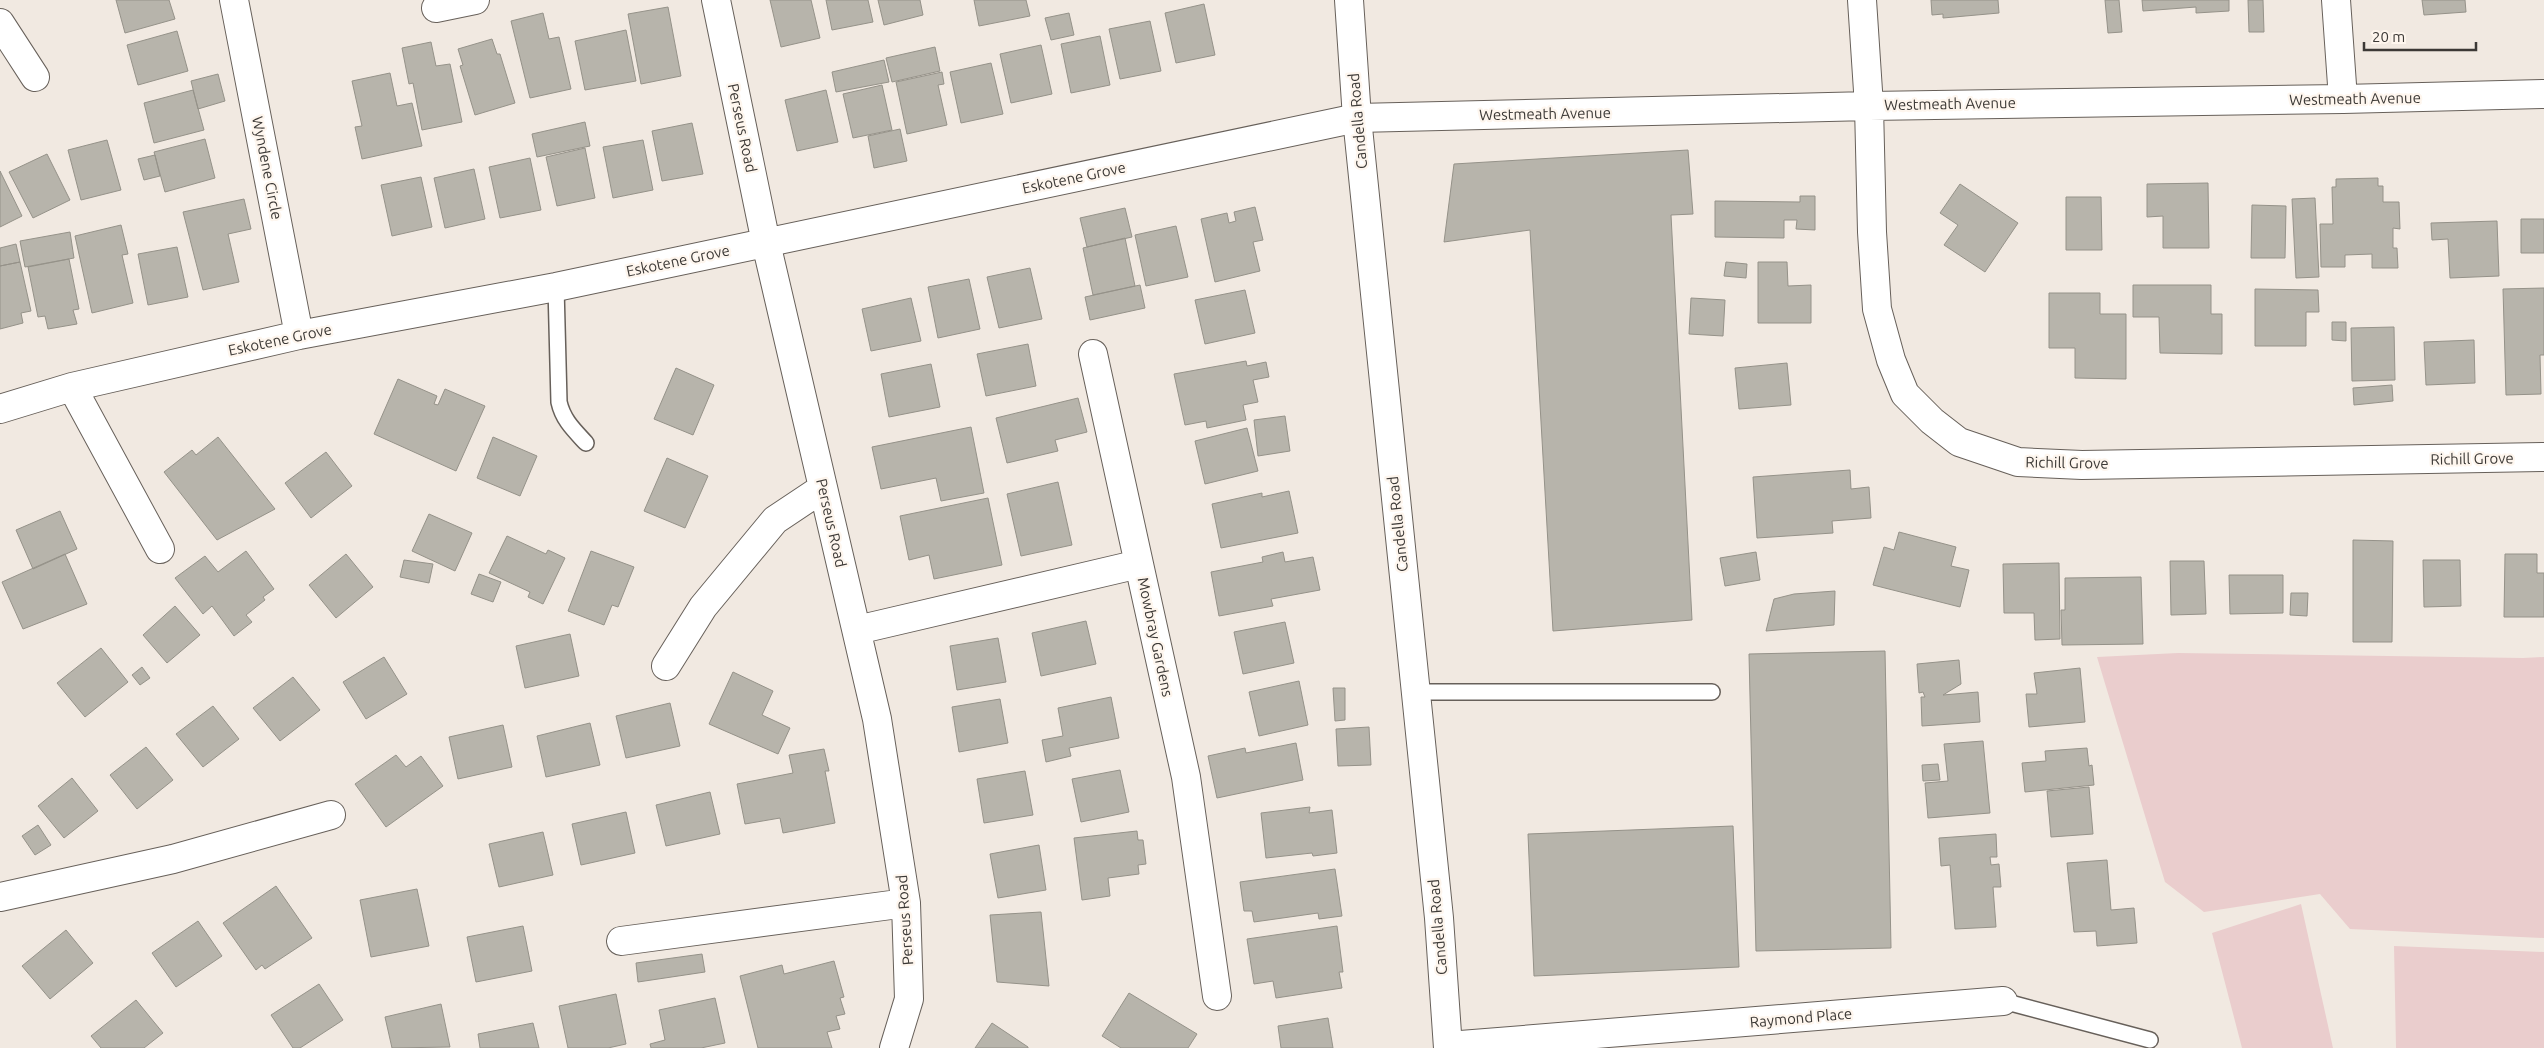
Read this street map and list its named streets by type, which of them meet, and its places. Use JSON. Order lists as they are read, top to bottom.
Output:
{
  "streets": {
    "street": [
      "Westmeath Avenue",
      "Candella Road",
      "Perseus Road",
      "Wyndene Circle",
      "Eskotene Grove",
      "Richill Grove",
      "Mowbray Gardens",
      "Raymond Place"
    ]
  },
  "crossings": [
    ["Westmeath Avenue", "Candella Road"],
    ["Westmeath Avenue", "Eskotene Grove"],
    ["Westmeath Avenue", "Richill Grove"],
    ["Candella Road", "Eskotene Grove"],
    ["Candella Road", "Raymond Place"],
    ["Perseus Road", "Eskotene Grove"],
    ["Perseus Road", "Mowbray Gardens"],
    ["Wyndene Circle", "Eskotene Grove"]
  ],
  "scale_bar": "20 m"
}
